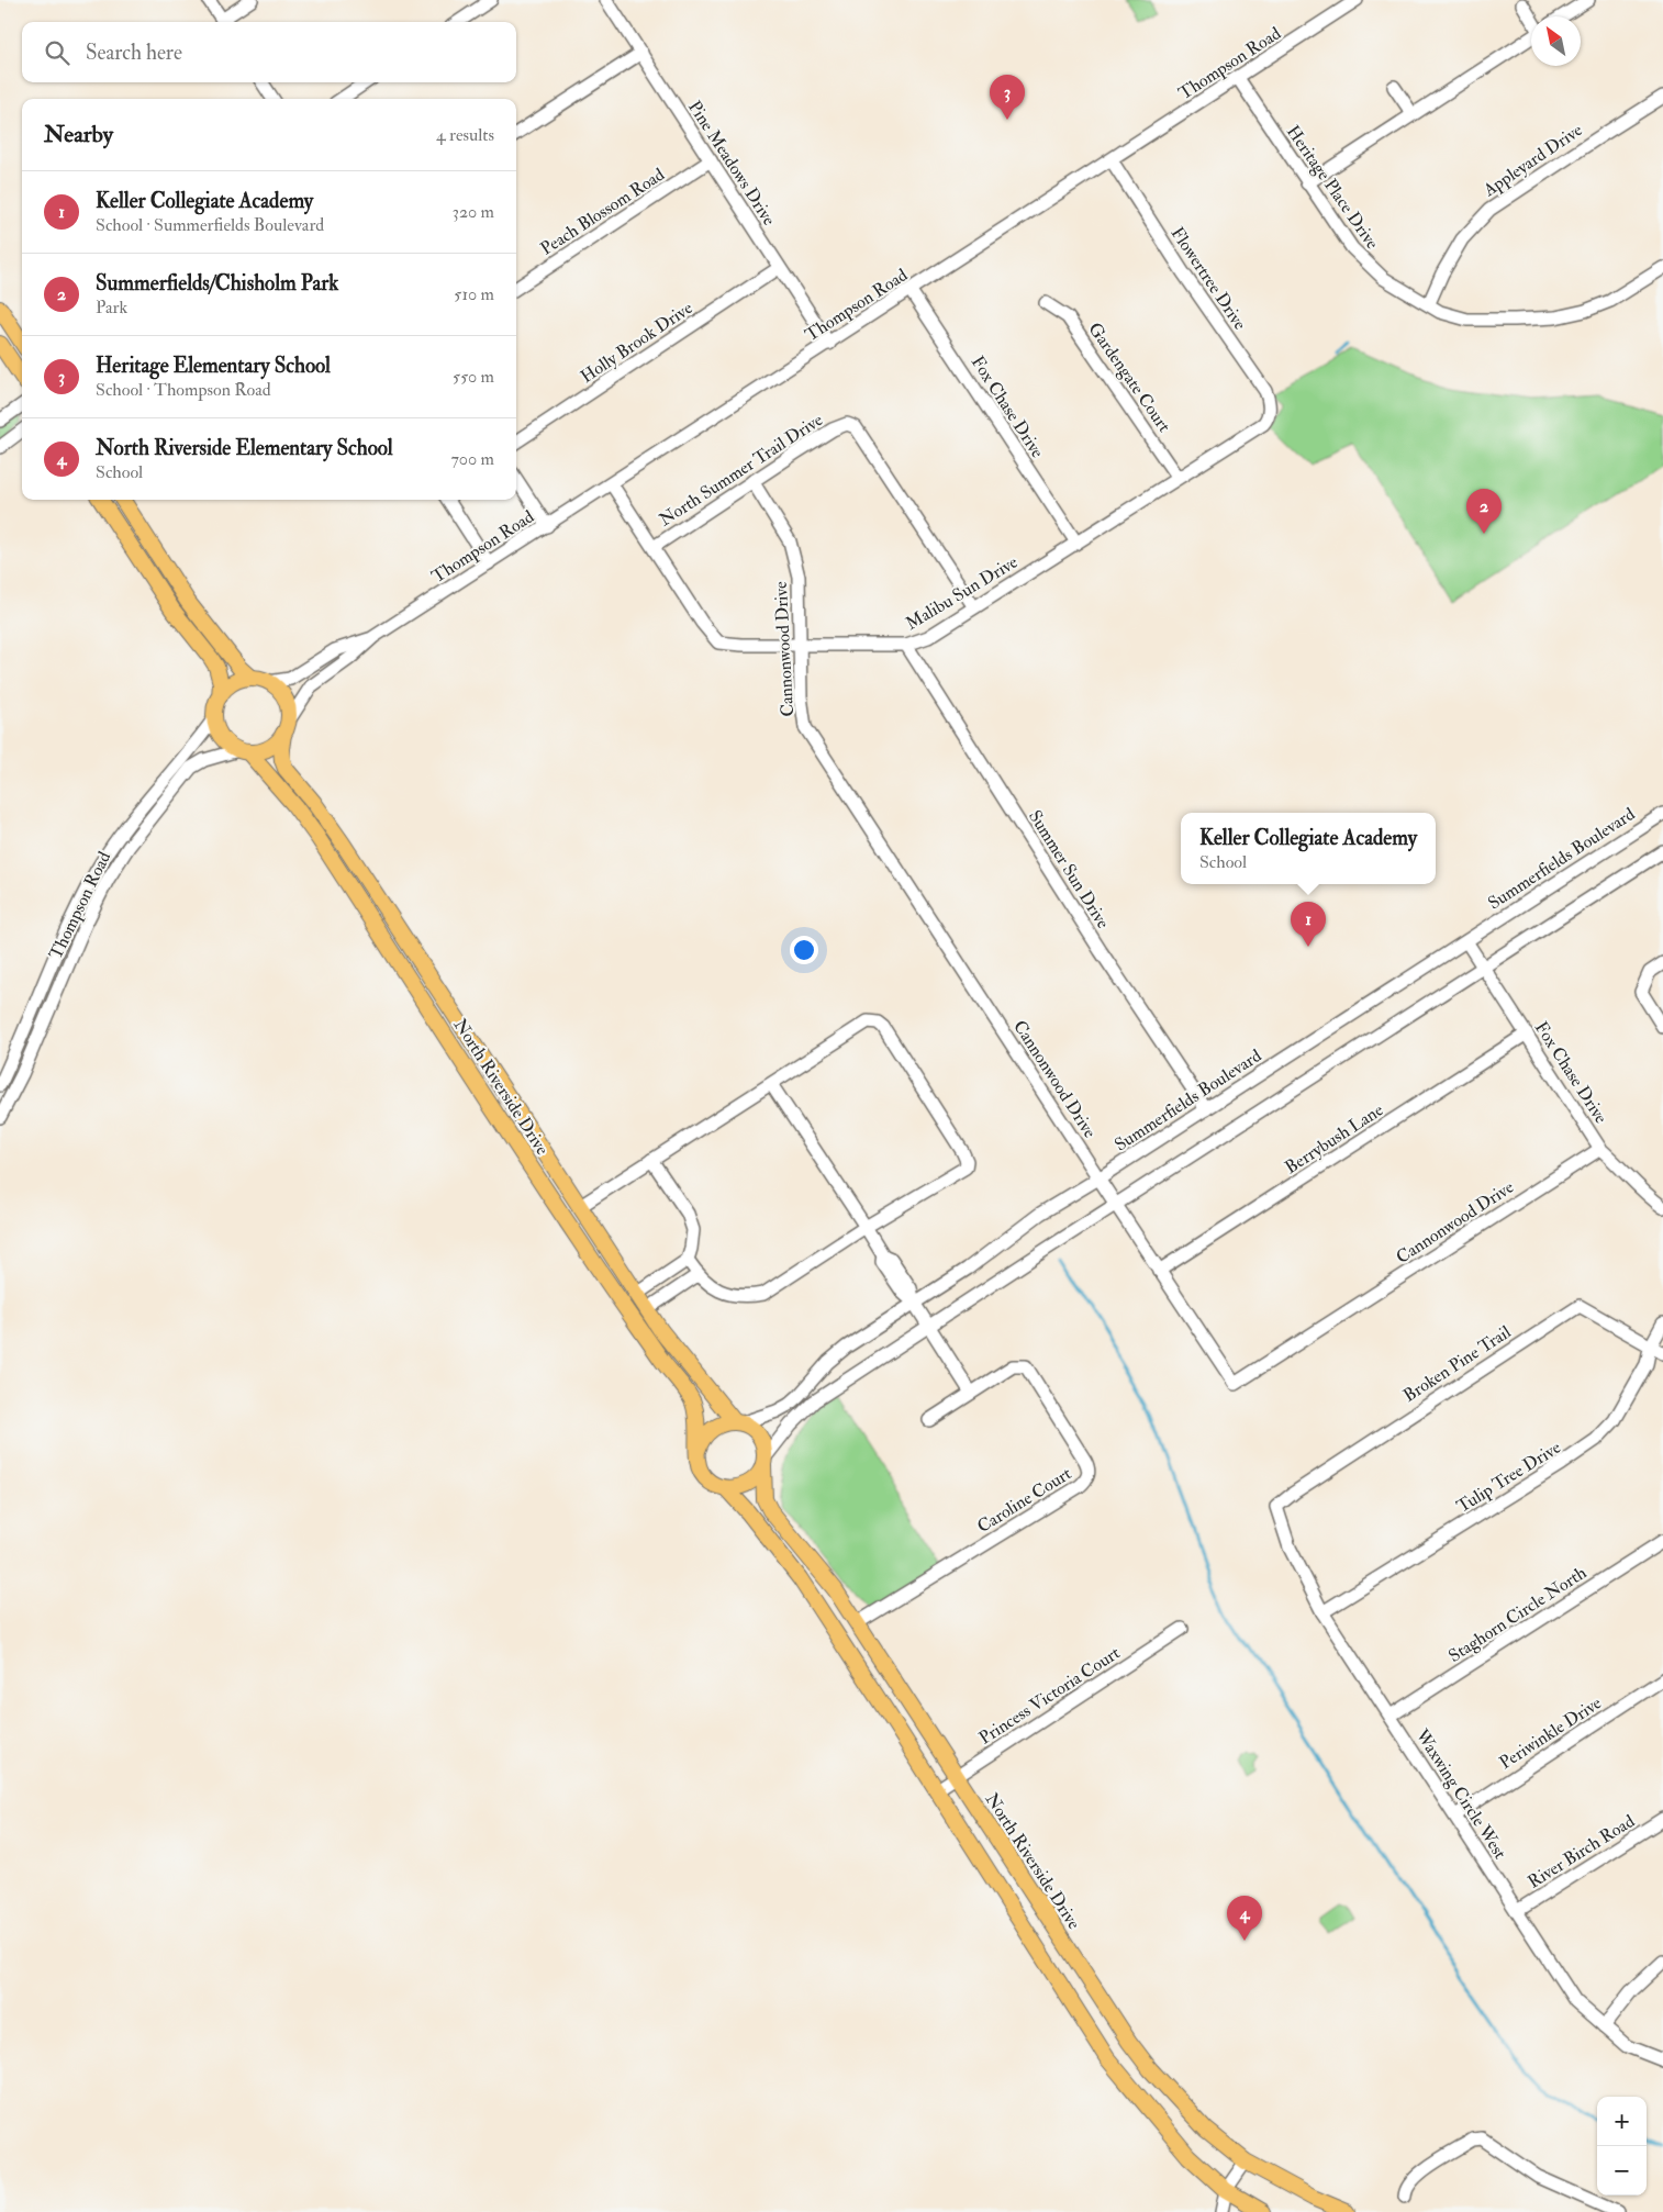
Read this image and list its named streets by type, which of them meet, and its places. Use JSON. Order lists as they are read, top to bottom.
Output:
{
  "streets": {
    "main road": ["North Riverside Drive"],
    "street": [
      "Thompson Road",
      "Appleyard Drive",
      "Pine Meadows Drive",
      "Heritage Place Drive",
      "Peach Blossom Road",
      "Flowertree Drive",
      "Holly Brook Drive",
      "Gardengate Court",
      "Fox Chase Drive",
      "North Summer Trail Drive",
      "Malibu Sun Drive",
      "Cannonwood Drive",
      "Summerfields Boulevard",
      "Summer Sun Drive",
      "Berrybush Lane",
      "Broken Pine Trail",
      "Tulip Tree Drive",
      "Caroline Court",
      "Staghorn Circle North",
      "Princess Victoria Court",
      "Periwinkle Drive",
      "Waxwing Circle West",
      "River Birch Road"
    ]
  },
  "crossings": [
    ["Thompson Road", "Pine Meadows Drive"],
    ["Thompson Road", "Heritage Place Drive"],
    ["Thompson Road", "Flowertree Drive"],
    ["Thompson Road", "Fox Chase Drive"],
    ["Thompson Road", "Malibu Sun Drive"],
    ["Thompson Road", "North Riverside Drive"],
    ["Appleyard Drive", "Heritage Place Drive"],
    ["Pine Meadows Drive", "Peach Blossom Road"],
    ["Pine Meadows Drive", "Holly Brook Drive"],
    ["Flowertree Drive", "Malibu Sun Drive"],
    ["Gardengate Court", "Malibu Sun Drive"],
    ["Fox Chase Drive", "Malibu Sun Drive"],
    ["Fox Chase Drive", "Cannonwood Drive"],
    ["Fox Chase Drive", "Summerfields Boulevard"],
    ["Fox Chase Drive", "Berrybush Lane"],
    ["North Summer Trail Drive", "Malibu Sun Drive"],
    ["North Summer Trail Drive", "Cannonwood Drive"],
    ["Malibu Sun Drive", "Cannonwood Drive"],
    ["Malibu Sun Drive", "Summer Sun Drive"],
    ["Cannonwood Drive", "Summerfields Boulevard"],
    ["Cannonwood Drive", "Berrybush Lane"],
    ["Summerfields Boulevard", "Summer Sun Drive"],
    ["Summerfields Boulevard", "North Riverside Drive"],
    ["North Riverside Drive", "Caroline Court"],
    ["North Riverside Drive", "Princess Victoria Court"],
    ["Broken Pine Trail", "Tulip Tree Drive"],
    ["Broken Pine Trail", "Waxwing Circle West"],
    ["Tulip Tree Drive", "Waxwing Circle West"],
    ["Staghorn Circle North", "Waxwing Circle West"],
    ["Periwinkle Drive", "Waxwing Circle West"],
    ["Waxwing Circle West", "River Birch Road"]
  ],
  "north": "top left",
  "page": {
    "search": "Search here",
    "pins": [
      "3",
      "2",
      "1",
      "4"
    ],
    "heading": ["Nearby", "4 results"],
    "list": [
      {
        "mark": "1",
        "name": "Keller Collegiate Academy",
        "note": "School · Summerfields Boulevard",
        "value": "320 m"
      },
      {
        "mark": "2",
        "name": "Summerfields/Chisholm Park",
        "note": "Park",
        "value": "510 m"
      },
      {
        "mark": "3",
        "name": "Heritage Elementary School",
        "note": "School · Thompson Road",
        "value": "550 m"
      },
      {
        "mark": "4",
        "name": "North Riverside Elementary School",
        "note": "School",
        "value": "700 m"
      }
    ],
    "popup": ["Keller Collegiate Academy", "School"],
    "map_buttons": ["+", "−"]
  }
}
